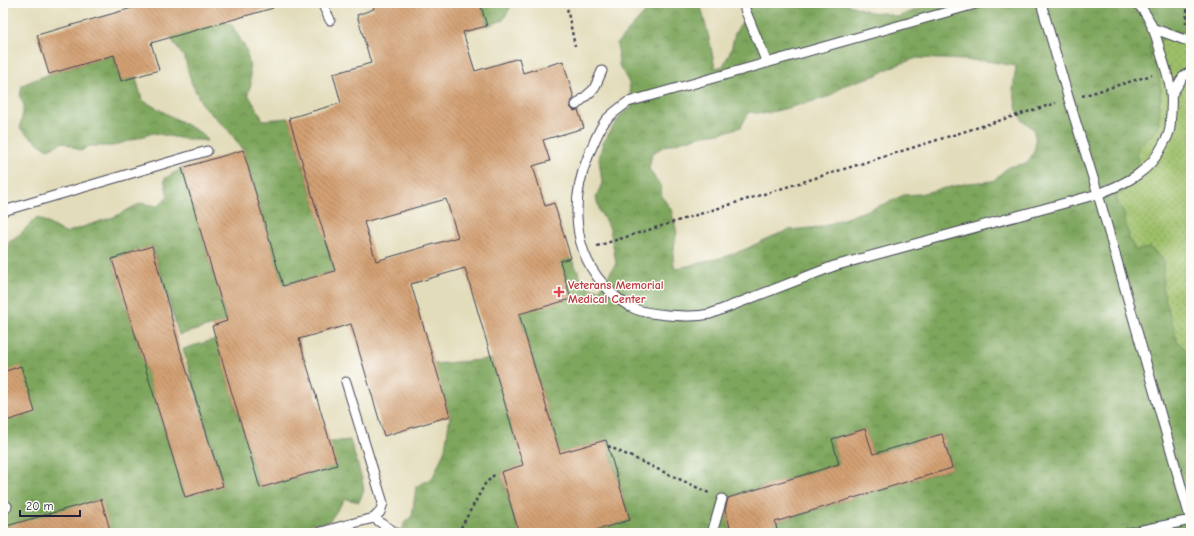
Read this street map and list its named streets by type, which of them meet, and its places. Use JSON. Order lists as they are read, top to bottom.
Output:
{
  "places": {
    "health": ["Veterans Memorial Medical Center"]
  },
  "scale_bar": "20 m"
}
